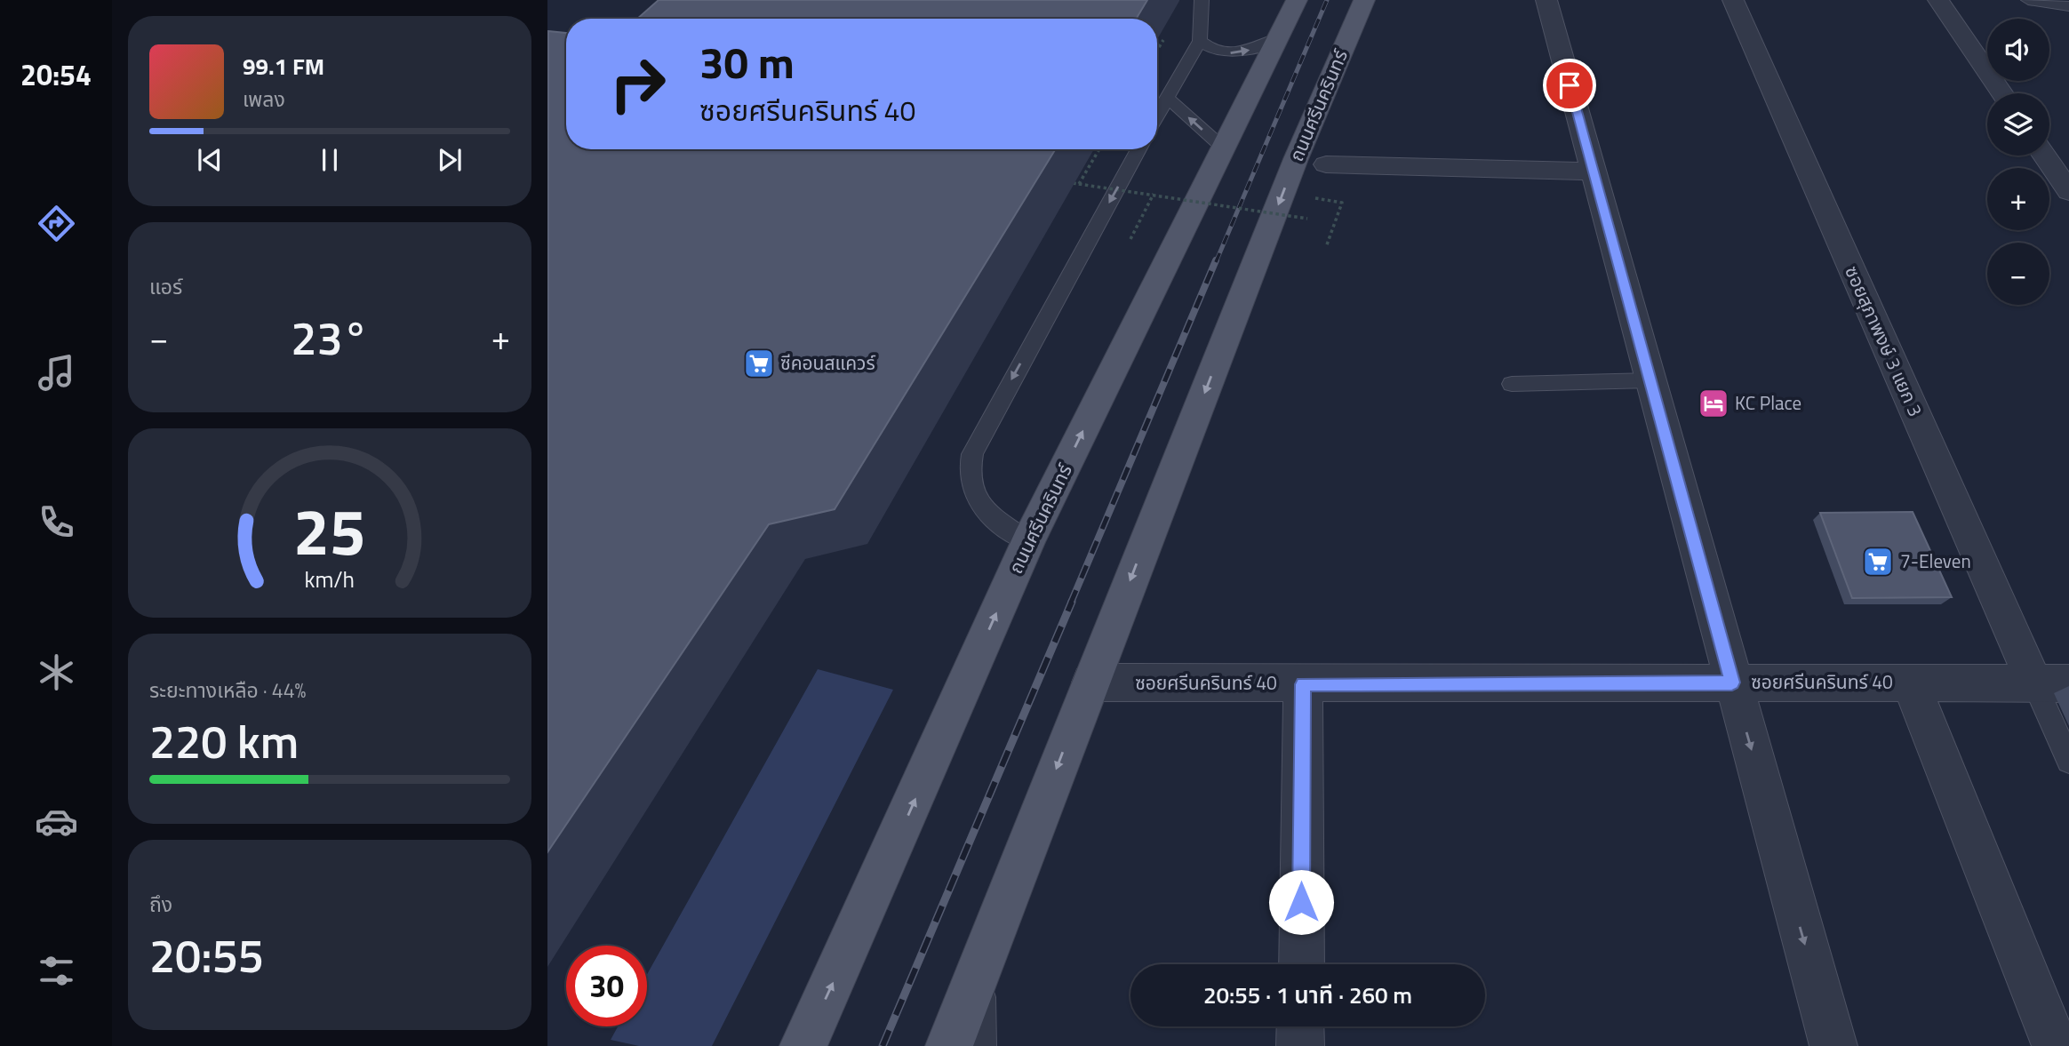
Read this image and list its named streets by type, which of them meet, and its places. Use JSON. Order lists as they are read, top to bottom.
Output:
{
  "streets": {
    "main road": ["ถนนศรีนครินทร์"],
    "street": ["ซอยสุภาพงษ์ 3 แยก 3", "ซอยศรีนครินทร์ 40"]
  },
  "crossings": [
    ["ถนนศรีนครินทร์", "ซอยศรีนครินทร์ 40"],
    ["ซอยสุภาพงษ์ 3 แยก 3", "ซอยศรีนครินทร์ 40"]
  ],
  "places": {
    "supermarket": ["ซีคอนสแควร์", "7-Eleven"],
    "hotel": ["KC Place"]
  },
  "page": {
    "tabs": "20:54",
    "map_buttons": ["+", "−"],
    "turn": ["30 m", "ซอยศรีนครินทร์ 40"],
    "song": ["99.1 FM", "เพลง"],
    "tile": [
      "แอร์",
      ["ระยะทางเหลือ · 44%", "220 km"],
      ["ถึง", "20:55"]
    ],
    "heat": ["−", "23°", "+"],
    "limit": "30",
    "trip": "20:55 · 1 นาที · 260 m",
    "gauge": ["25", "km/h"]
  }
}
